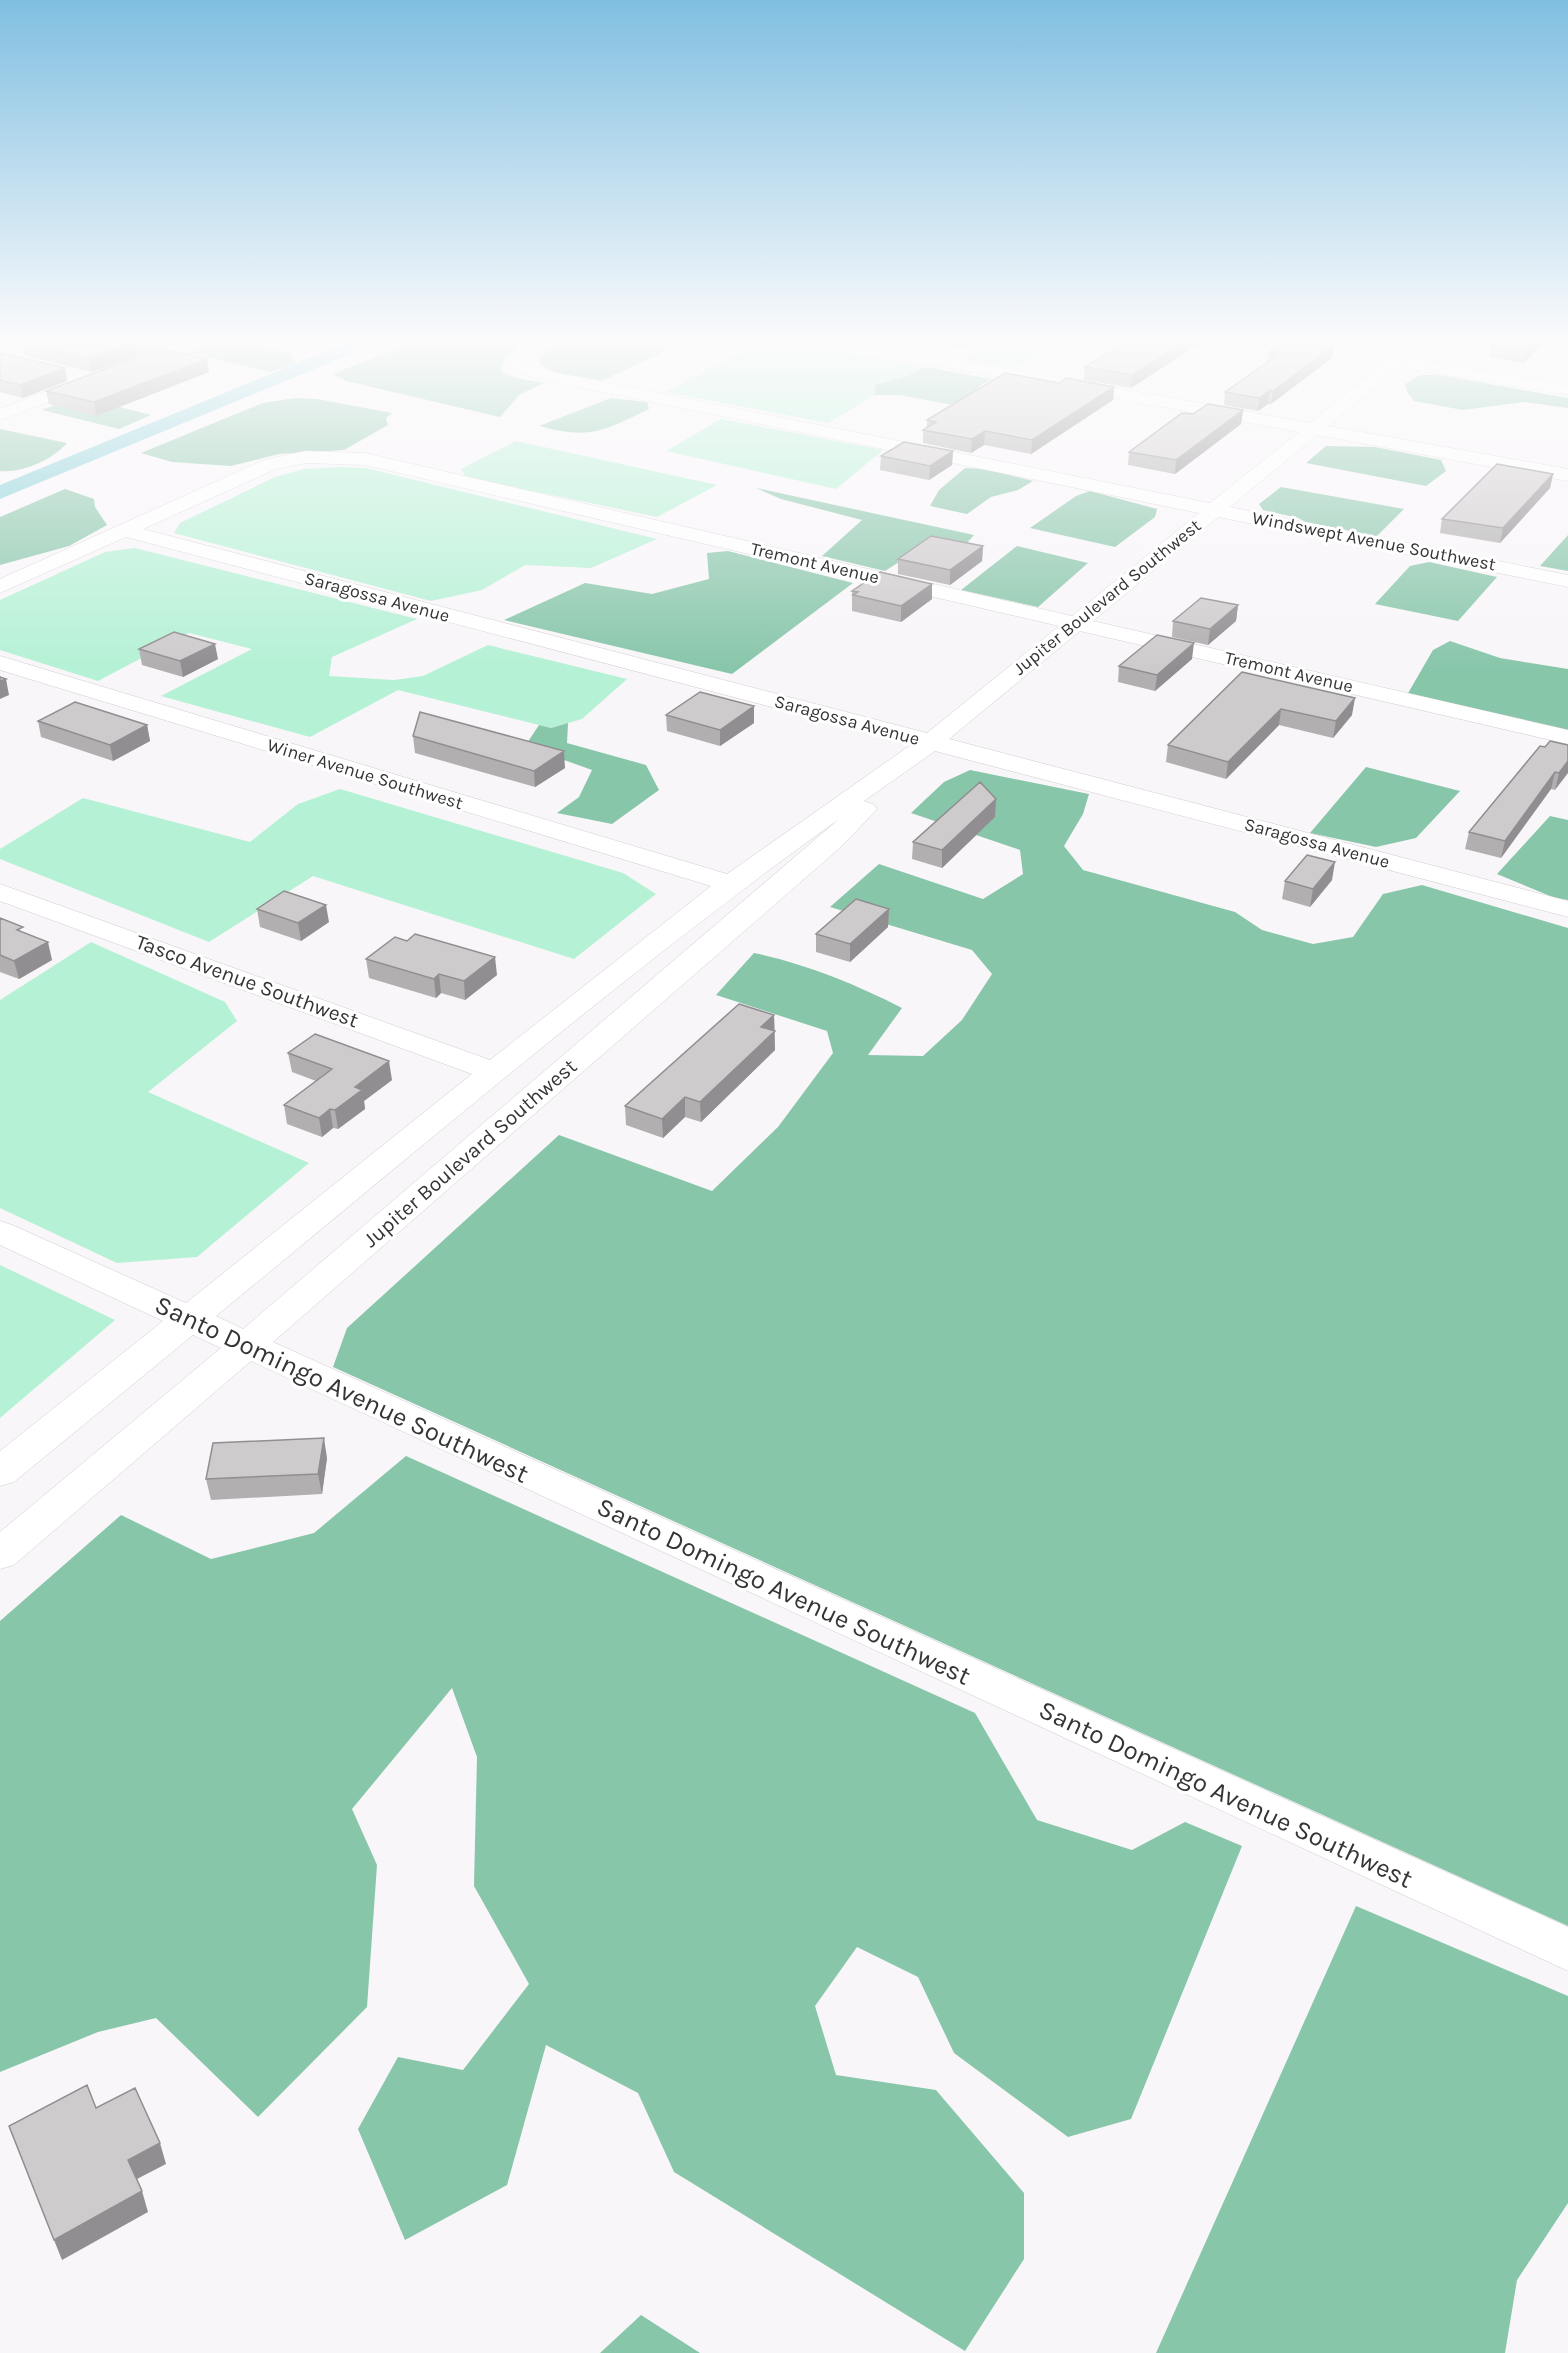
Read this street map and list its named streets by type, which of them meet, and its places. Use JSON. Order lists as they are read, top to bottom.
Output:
{
  "streets": {
    "street": [
      "Windswept Avenue Southwest",
      "Tremont Avenue",
      "Saragossa Avenue",
      "Jupiter Boulevard Southwest",
      "Winer Avenue Southwest",
      "Tasco Avenue Southwest",
      "Santo Domingo Avenue Southwest"
    ]
  },
  "crossings": [
    ["Windswept Avenue Southwest", "Jupiter Boulevard Southwest"],
    ["Tremont Avenue", "Saragossa Avenue"],
    ["Tremont Avenue", "Jupiter Boulevard Southwest"],
    ["Saragossa Avenue", "Jupiter Boulevard Southwest"],
    ["Jupiter Boulevard Southwest", "Winer Avenue Southwest"],
    ["Jupiter Boulevard Southwest", "Tasco Avenue Southwest"],
    ["Jupiter Boulevard Southwest", "Santo Domingo Avenue Southwest"]
  ]
}
